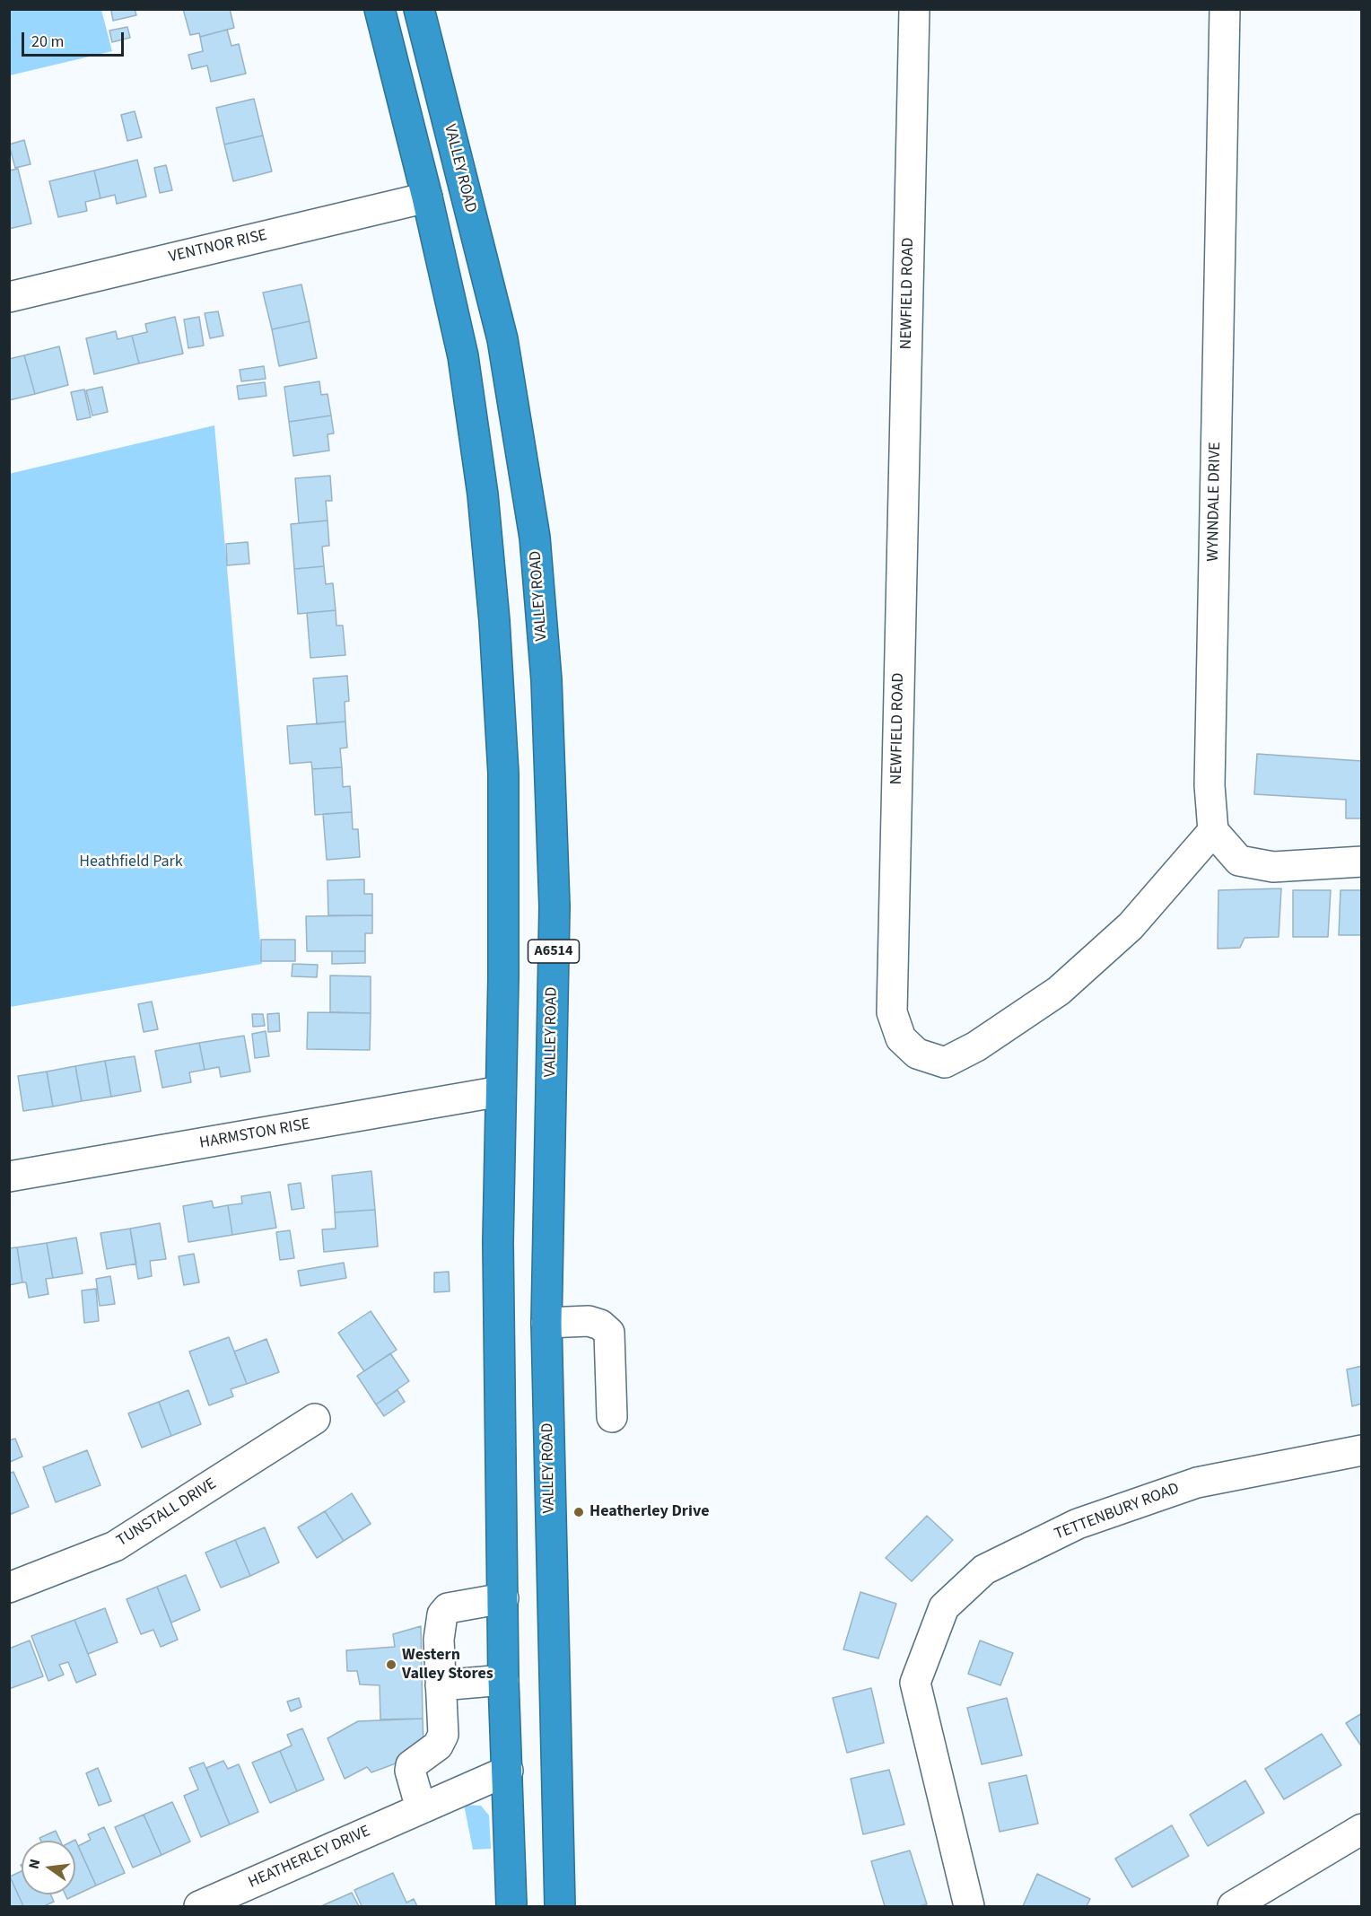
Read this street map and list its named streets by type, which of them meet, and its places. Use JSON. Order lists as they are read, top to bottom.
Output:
{
  "streets": {
    "highway": ["VALLEY ROAD", "A6514"],
    "street": [
      "VENTNOR RISE",
      "NEWFIELD ROAD",
      "WYNNDALE DRIVE",
      "HARMSTON RISE",
      "TETTENBURY ROAD",
      "TUNSTALL DRIVE",
      "HEATHERLEY DRIVE"
    ]
  },
  "crossings": [
    ["NEWFIELD ROAD", "WYNNDALE DRIVE"]
  ],
  "parks": ["Heathfield Park"],
  "places": ["Heatherley Drive", "Western Valley Stores"],
  "scale_bar": "20 m",
  "north": "left"
}
